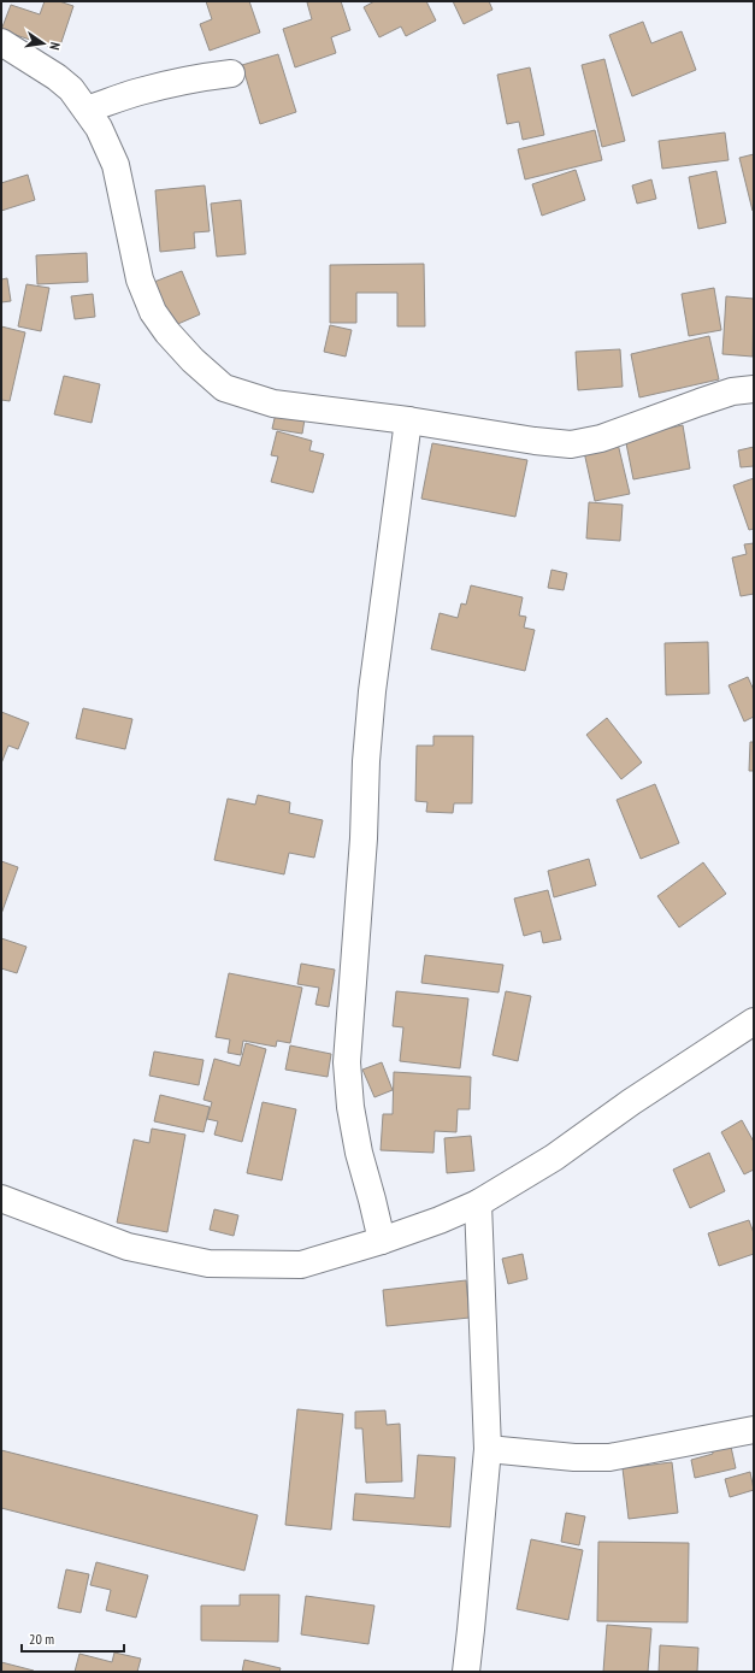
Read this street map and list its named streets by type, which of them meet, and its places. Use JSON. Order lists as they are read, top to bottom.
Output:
{
  "scale_bar": "20 m",
  "north": "right"
}
